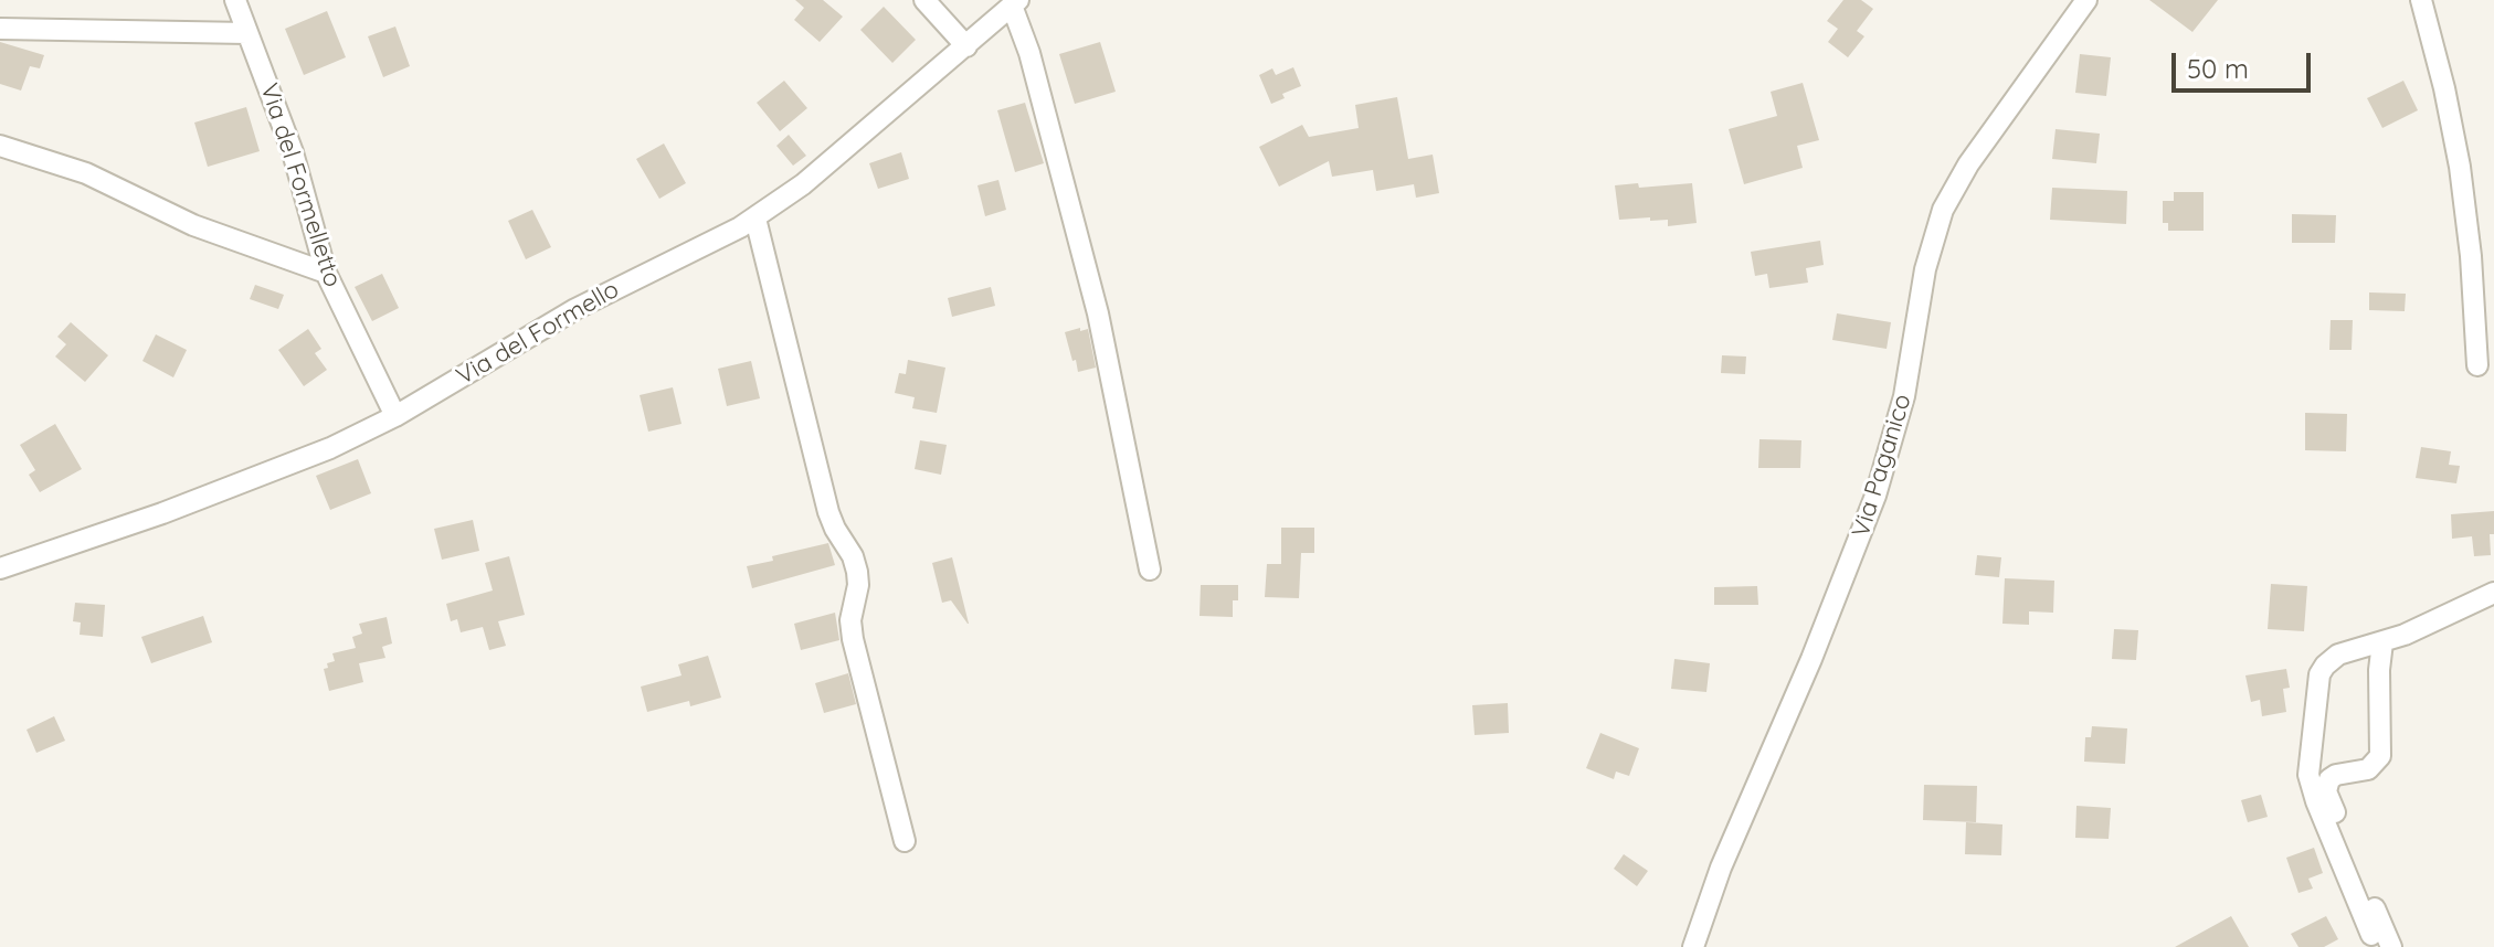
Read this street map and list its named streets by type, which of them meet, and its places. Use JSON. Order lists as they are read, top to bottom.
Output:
{
  "streets": {
    "street": ["Via del Formelletto", "Via del Formello", "Via Paganico"]
  },
  "crossings": [
    ["Via del Formelletto", "Via del Formello"]
  ],
  "scale_bar": "50 m"
}
